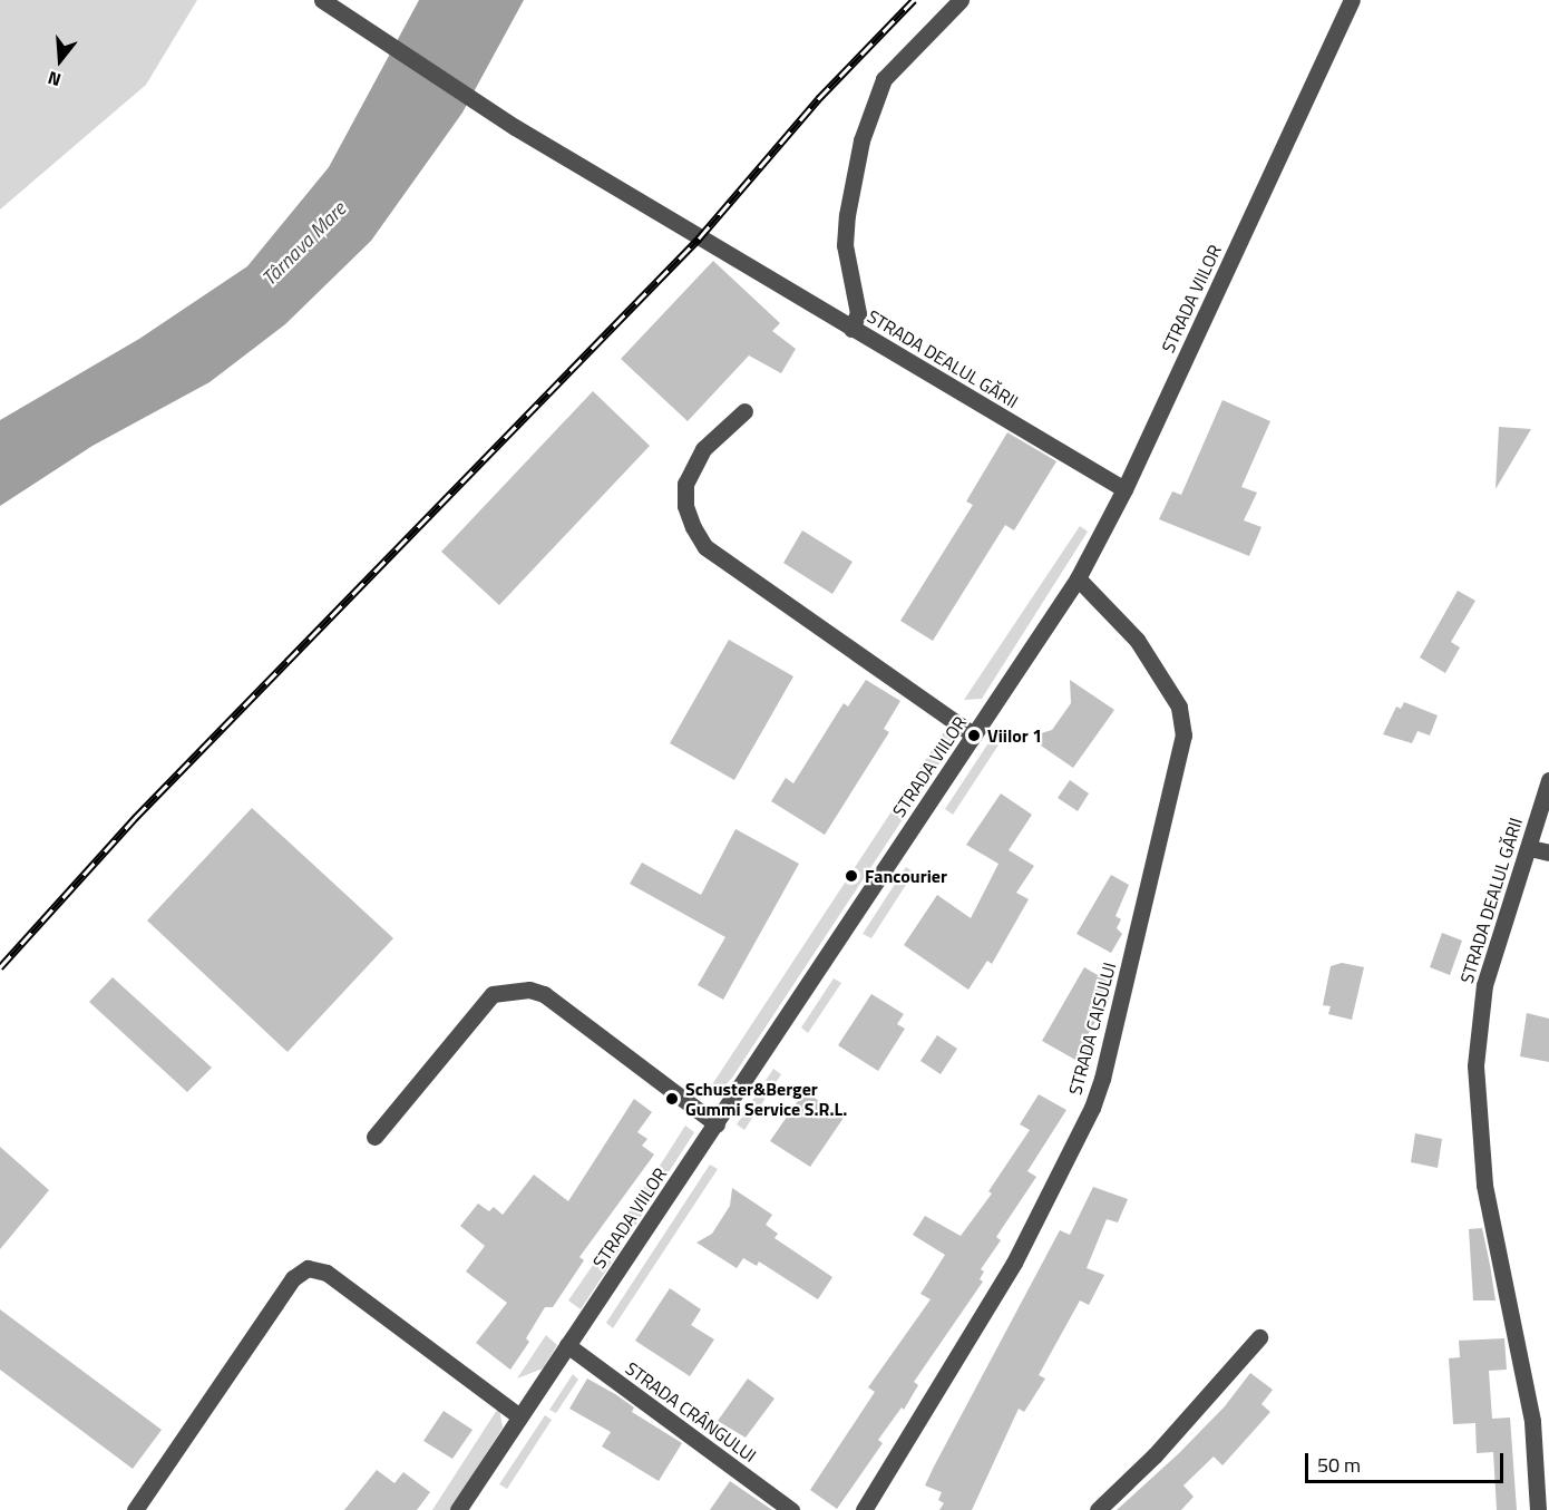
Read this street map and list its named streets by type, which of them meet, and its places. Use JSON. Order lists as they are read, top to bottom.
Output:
{
  "streets": {
    "street": [
      "STRADA VIILOR",
      "STRADA DEALUL GĂRII",
      "STRADA CAISULUI",
      "STRADA CRÂNGULUI"
    ]
  },
  "crossings": [
    ["STRADA VIILOR", "STRADA DEALUL GĂRII"],
    ["STRADA VIILOR", "STRADA CAISULUI"],
    ["STRADA VIILOR", "STRADA CRÂNGULUI"]
  ],
  "water": ["Târnava Mare"],
  "places": ["Viilor 1", "Fancourier", "Schuster&Berger Gummi Service S.R.L."],
  "scale_bar": "50 m",
  "north": "bottom"
}
